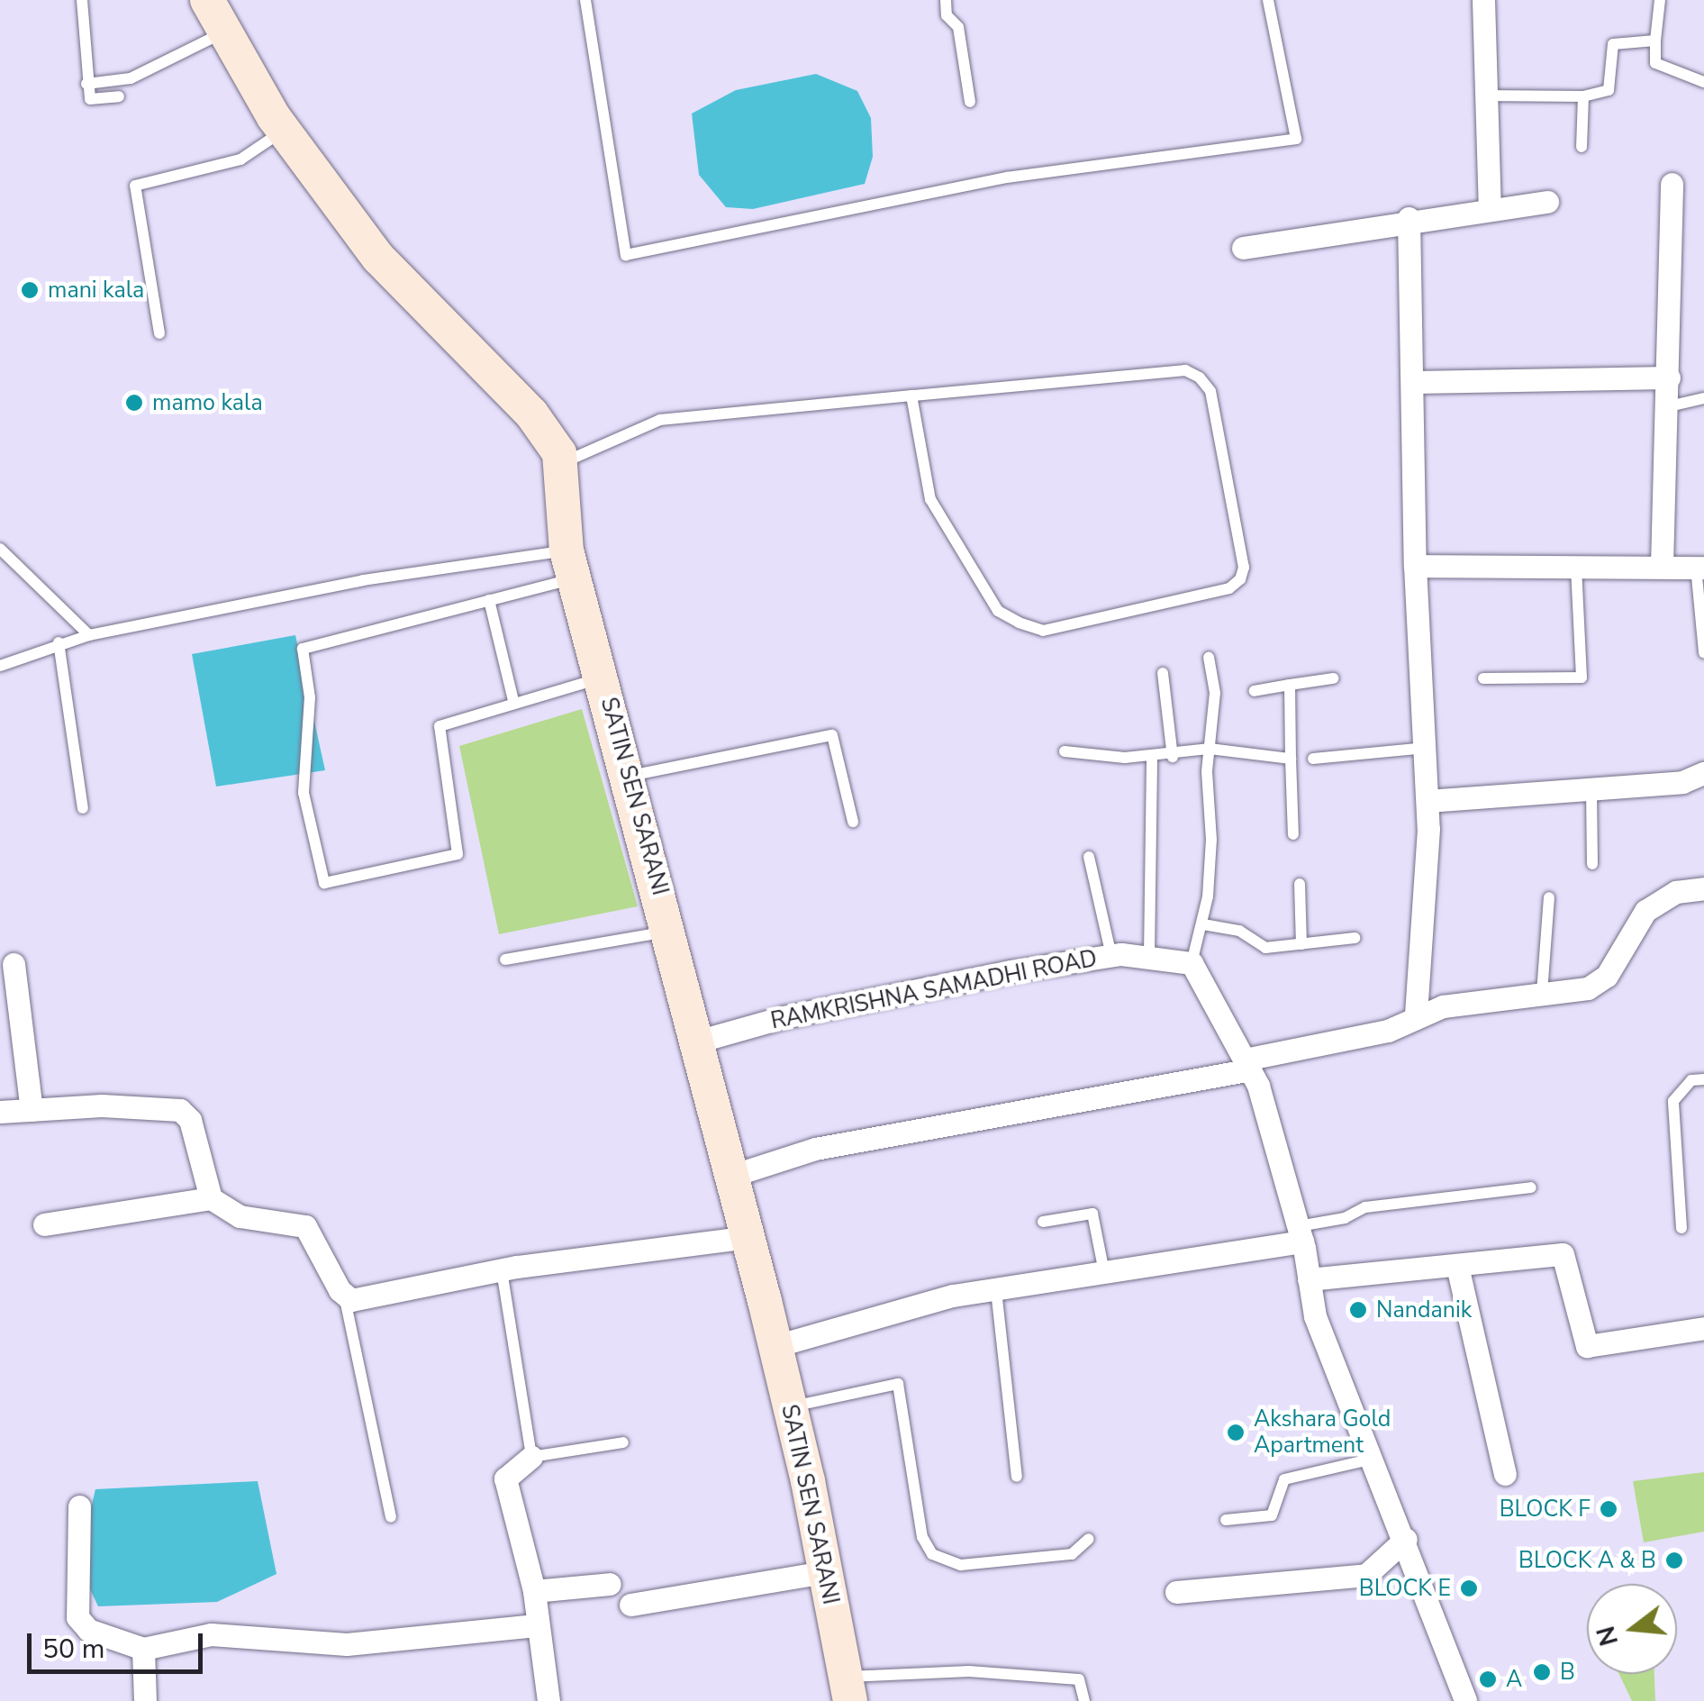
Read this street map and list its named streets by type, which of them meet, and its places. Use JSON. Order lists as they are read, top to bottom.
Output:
{
  "streets": {
    "main road": ["SATIN SEN SARANI"],
    "street": ["RAMKRISHNA SAMADHI ROAD"]
  },
  "crossings": [
    ["SATIN SEN SARANI", "RAMKRISHNA SAMADHI ROAD"]
  ],
  "places": [
    "mani kala",
    "mamo kala",
    "Nandanik",
    "Akshara Gold Apartment",
    "BLOCK F",
    "BLOCK A & B",
    "BLOCK E",
    "B",
    "A"
  ],
  "scale_bar": "50 m",
  "north": "left"
}
